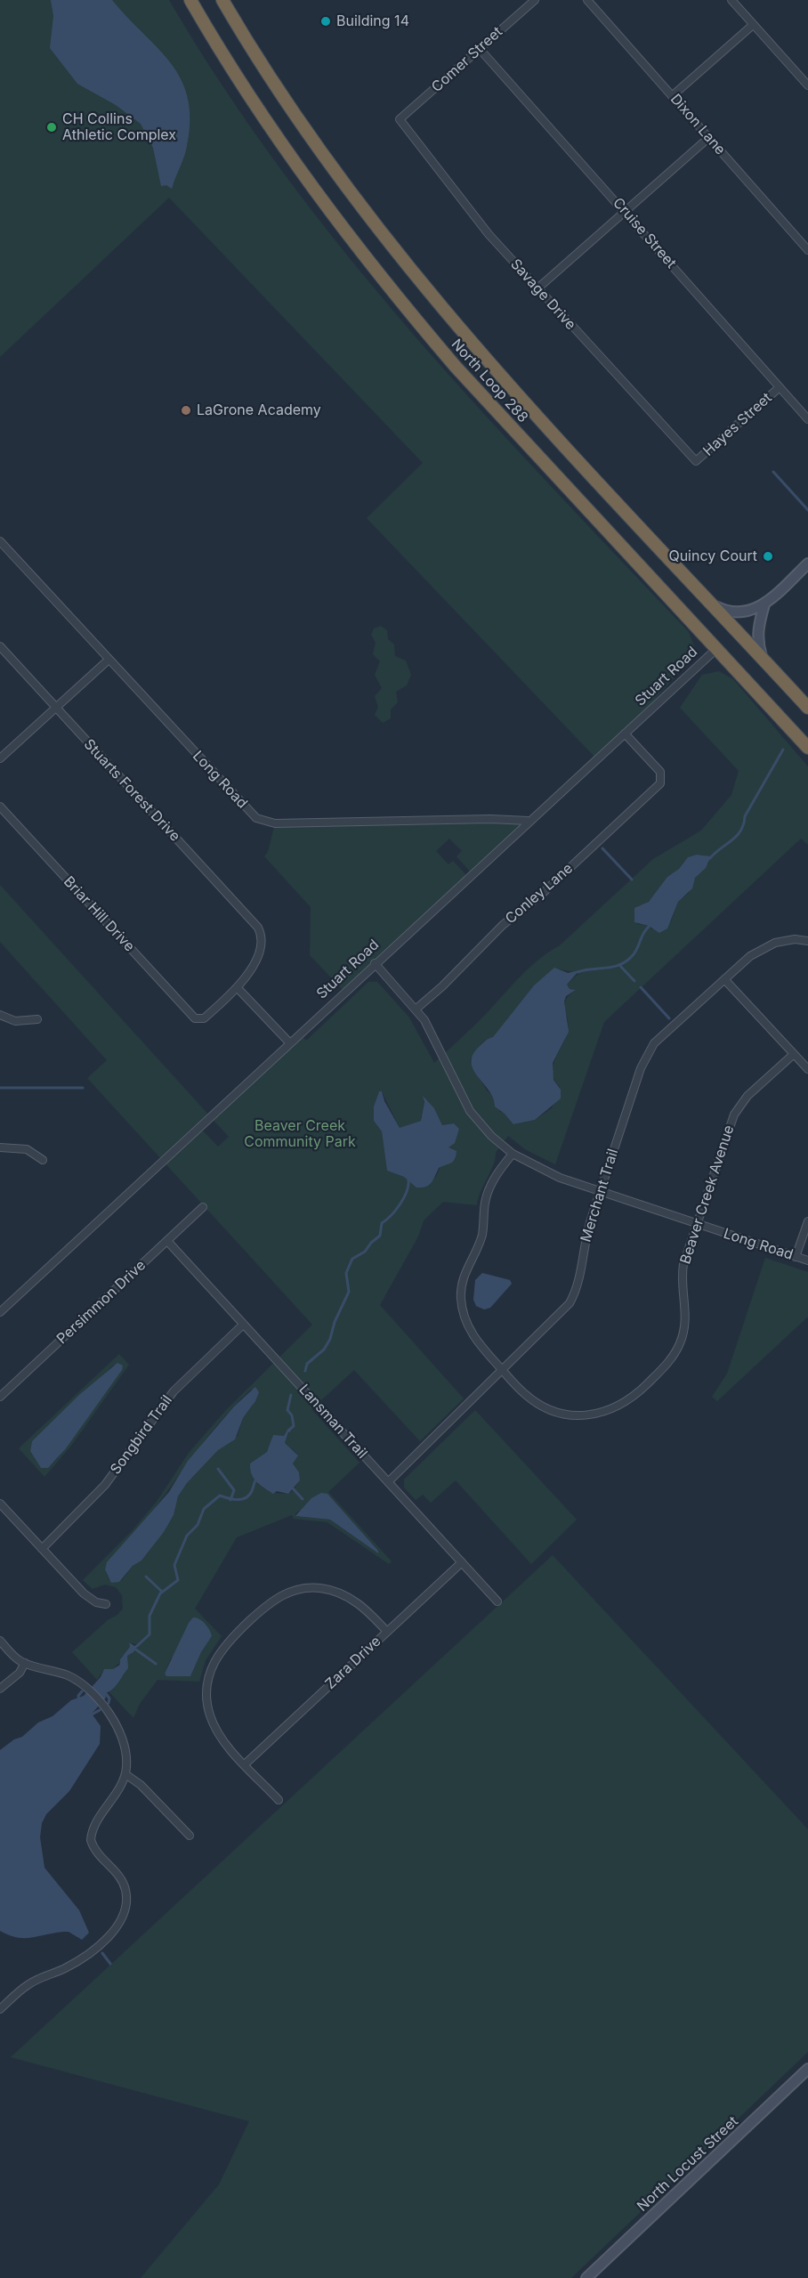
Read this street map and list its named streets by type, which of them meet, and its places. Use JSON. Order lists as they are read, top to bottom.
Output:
{
  "streets": {
    "highway": ["North Loop 288"],
    "main road": ["North Locust Street"],
    "street": [
      "Comer Street",
      "Dixon Lane",
      "Cruise Street",
      "Savage Drive",
      "Hayes Street",
      "Stuart Road",
      "Long Road",
      "Stuarts Forest Drive",
      "Conley Lane",
      "Briar Hill Drive",
      "Beaver Creek Avenue",
      "Merchant Trail",
      "Persimmon Drive",
      "Lansman Trail",
      "Songbird Trail",
      "Zara Drive"
    ]
  },
  "crossings": [
    ["Comer Street", "Cruise Street"],
    ["Comer Street", "Savage Drive"],
    ["Cruise Street", "Hayes Street"],
    ["Savage Drive", "Hayes Street"],
    ["North Loop 288", "Stuart Road"],
    ["Stuart Road", "Long Road"],
    ["Stuart Road", "Conley Lane"],
    ["Long Road", "Conley Lane"],
    ["Long Road", "Beaver Creek Avenue"],
    ["Long Road", "Merchant Trail"],
    ["Stuarts Forest Drive", "Briar Hill Drive"],
    ["Beaver Creek Avenue", "Merchant Trail"],
    ["Merchant Trail", "Lansman Trail"],
    ["Persimmon Drive", "Lansman Trail"],
    ["Lansman Trail", "Songbird Trail"],
    ["Lansman Trail", "Zara Drive"]
  ],
  "parks": ["Beaver Creek Community Park"],
  "places": [
    "Building 14",
    "CH Collins Athletic Complex",
    "LaGrone Academy",
    "Quincy Court"
  ]
}
